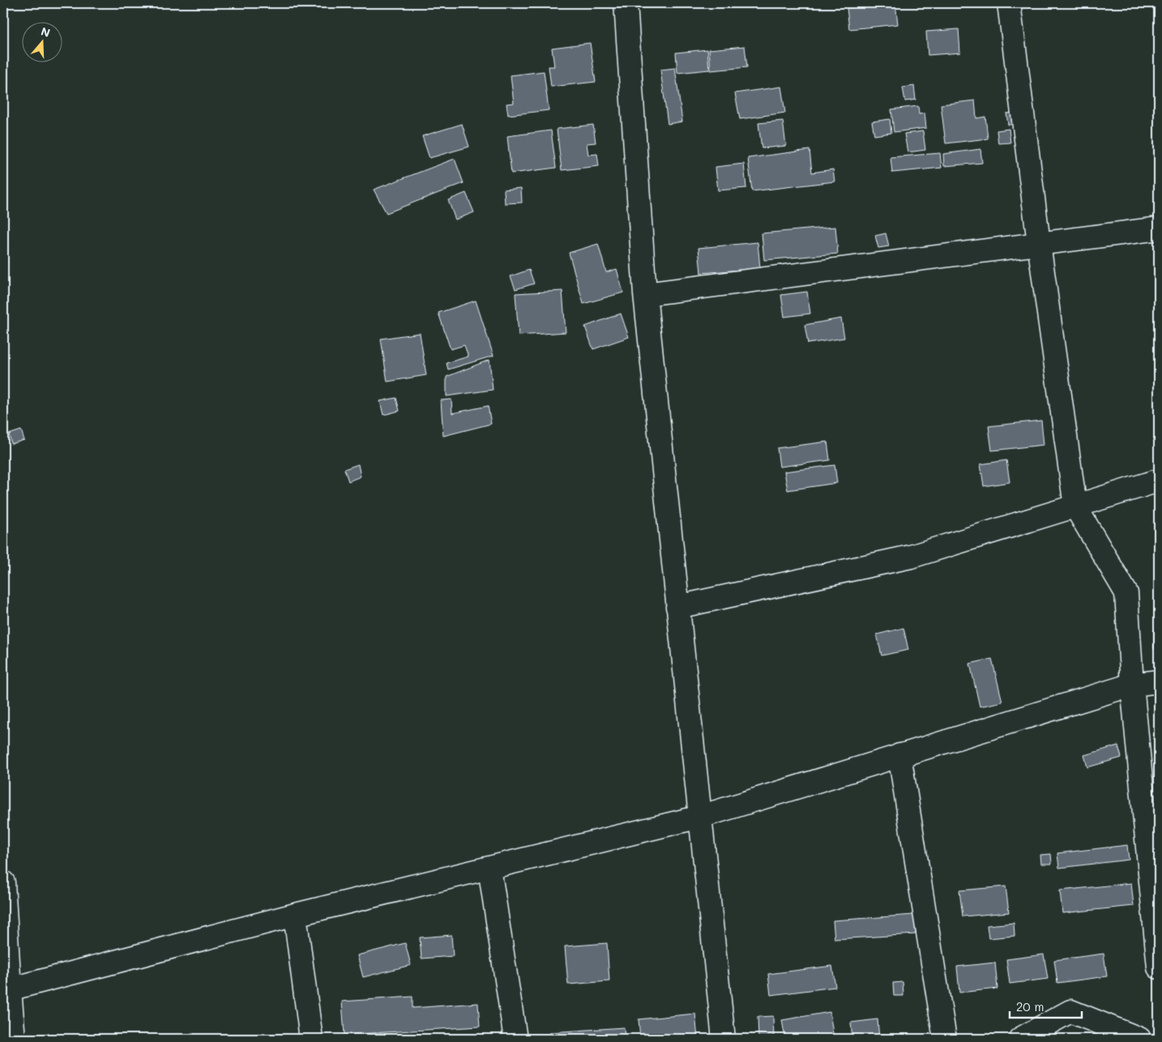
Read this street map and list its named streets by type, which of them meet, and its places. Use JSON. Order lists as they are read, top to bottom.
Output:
{
  "scale_bar": "20 m",
  "north": "top"
}
